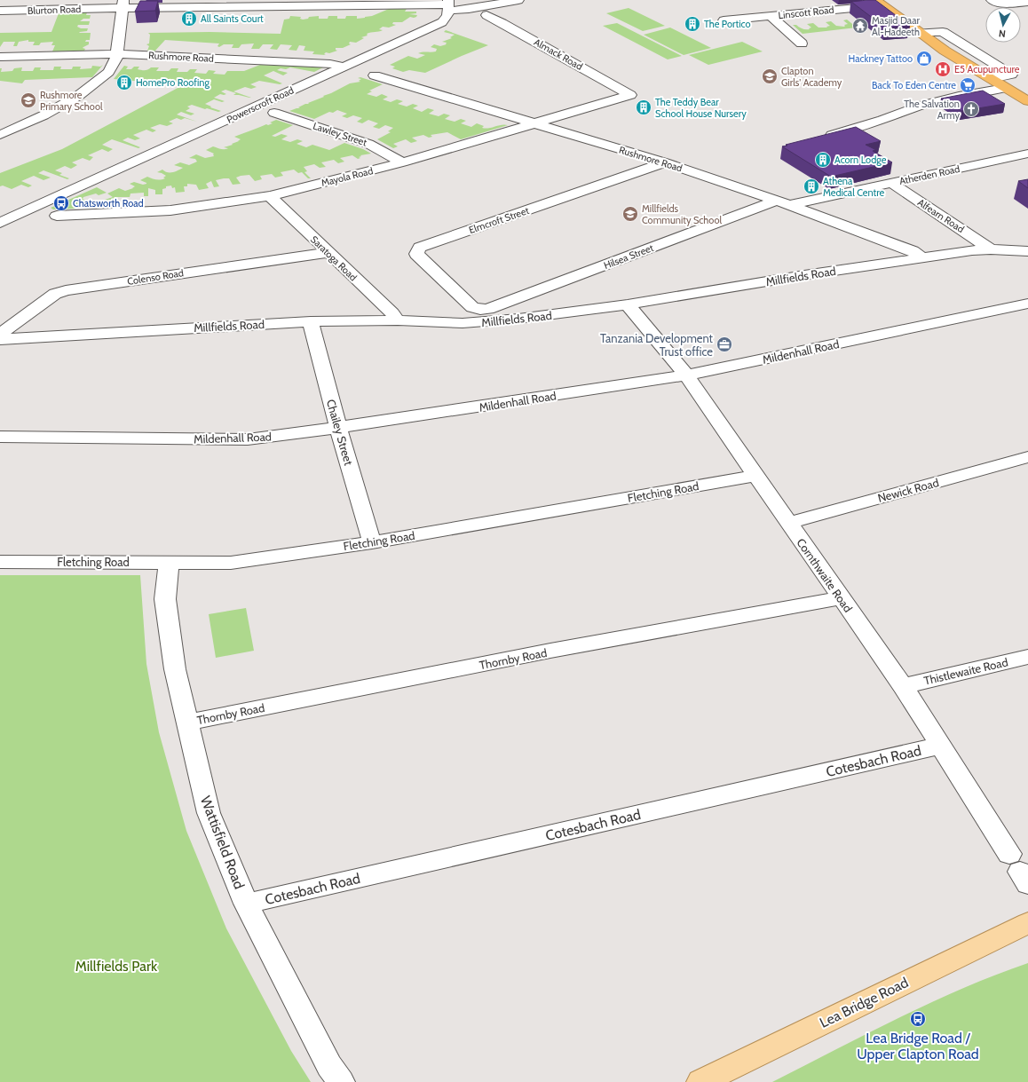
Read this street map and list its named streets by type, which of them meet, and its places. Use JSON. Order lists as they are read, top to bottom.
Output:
{
  "streets": {
    "main road": ["Lea Bridge Road"],
    "street": [
      "Blurton Road",
      "Linscott Road",
      "Almack Road",
      "Rushmore Road",
      "Powerscroft Road",
      "Lawley Street",
      "Atherden Road",
      "Mayola Road",
      "Alfearn Road",
      "Elmcroft Street",
      "Hilsea Street",
      "Saratoga Road",
      "Millfields Road",
      "Colenso Road",
      "Mildenhall Road",
      "Chailey Street",
      "Newick Road",
      "Fletching Road",
      "Cornthwaite Road",
      "Thornby Road",
      "Thistlewaite Road",
      "Cotesbach Road",
      "Wattisfield Road"
    ]
  },
  "crossings": [
    ["Blurton Road", "Powerscroft Road"],
    ["Almack Road", "Mayola Road"],
    ["Rushmore Road", "Powerscroft Road"],
    ["Rushmore Road", "Atherden Road"],
    ["Rushmore Road", "Mayola Road"],
    ["Rushmore Road", "Elmcroft Street"],
    ["Rushmore Road", "Hilsea Street"],
    ["Rushmore Road", "Millfields Road"],
    ["Lawley Street", "Mayola Road"],
    ["Atherden Road", "Alfearn Road"],
    ["Atherden Road", "Hilsea Street"],
    ["Mayola Road", "Saratoga Road"],
    ["Alfearn Road", "Millfields Road"],
    ["Elmcroft Street", "Hilsea Street"],
    ["Saratoga Road", "Millfields Road"],
    ["Saratoga Road", "Colenso Road"],
    ["Millfields Road", "Colenso Road"],
    ["Millfields Road", "Chailey Street"],
    ["Millfields Road", "Cornthwaite Road"],
    ["Mildenhall Road", "Chailey Street"],
    ["Mildenhall Road", "Cornthwaite Road"],
    ["Chailey Street", "Fletching Road"],
    ["Newick Road", "Cornthwaite Road"],
    ["Fletching Road", "Cornthwaite Road"],
    ["Fletching Road", "Wattisfield Road"],
    ["Cornthwaite Road", "Thornby Road"],
    ["Cornthwaite Road", "Thistlewaite Road"],
    ["Cornthwaite Road", "Cotesbach Road"],
    ["Thornby Road", "Wattisfield Road"],
    ["Cotesbach Road", "Wattisfield Road"]
  ],
  "parks": ["Millfields Park"],
  "places": {
    "building": [
      "All Saints Court",
      "The Portico",
      "HomePro Roofing",
      "The Teddy Bear School House Nursery",
      "Acorn Lodge",
      "Athena Medical Centre"
    ],
    "temple": ["Masjid Daar Al-Hadeeth"],
    "shop": ["Hackney Tattoo"],
    "hospital": ["E5 Acupuncture"],
    "school or university": ["Clapton Girls' Academy", "Rushmore Primary School", "Millfields Community School"],
    "supermarket": ["Back To Eden Centre"],
    "church": ["The Salvation Army"],
    "bus stop": ["Chatsworth Road", "Lea Bridge Road / Upper Clapton Road"],
    "office": ["Tanzania Development Trust office"]
  },
  "north": "bottom"
}
